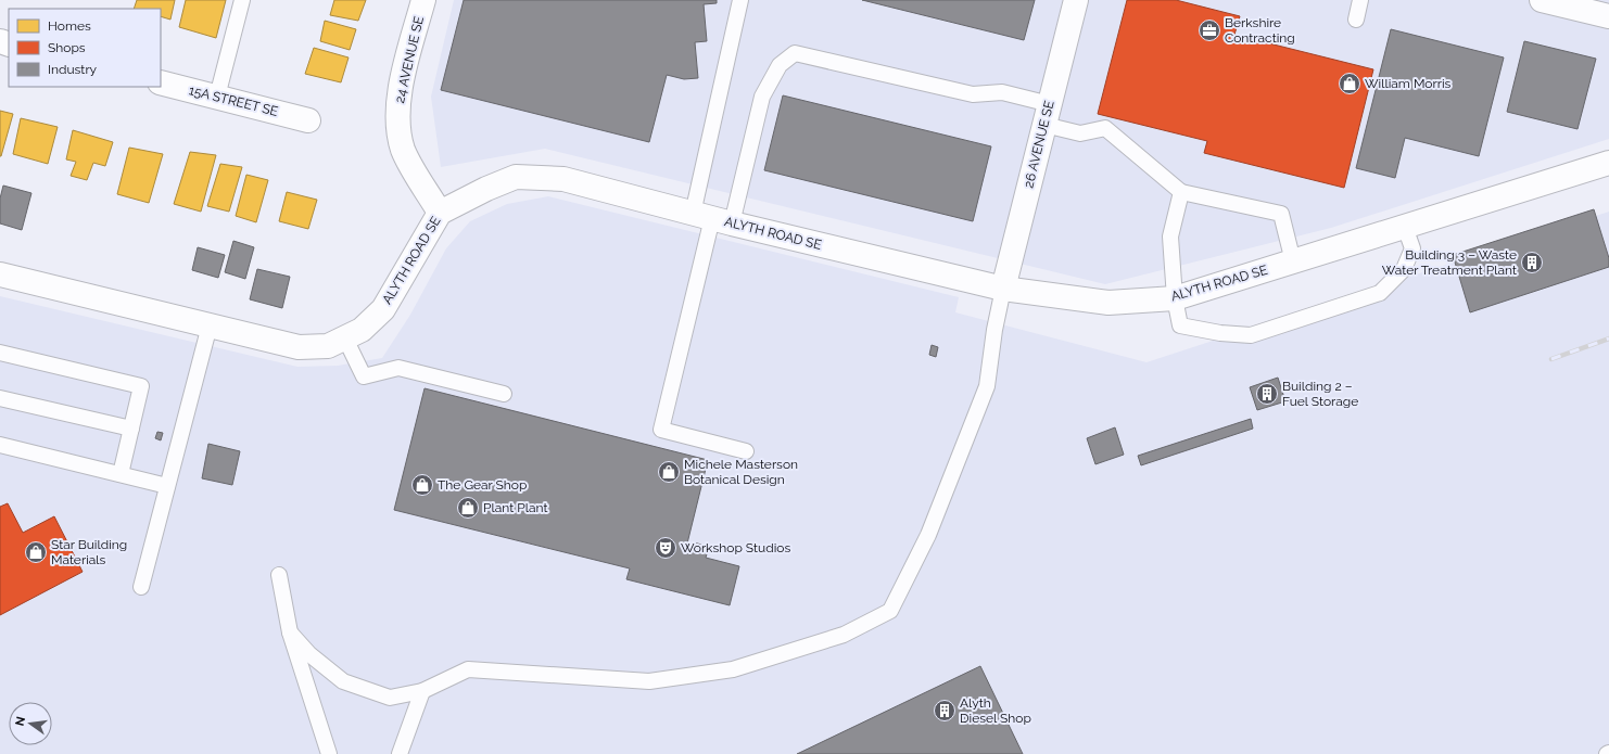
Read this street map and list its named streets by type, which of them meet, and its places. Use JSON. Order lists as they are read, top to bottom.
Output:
{
  "streets": {
    "street": [
      "24 AVENUE SE",
      "15A STREET SE",
      "26 AVENUE SE",
      "ALYTH ROAD SE"
    ]
  },
  "crossings": [
    ["24 AVENUE SE", "ALYTH ROAD SE"],
    ["26 AVENUE SE", "ALYTH ROAD SE"]
  ],
  "places": {
    "office": ["Berkshire Contracting"],
    "shop": [
      "William Morris",
      "Michele Masterson Botanical Design",
      "The Gear Shop",
      "Plant Plant",
      "Star Building Materials"
    ],
    "building": ["Building 3 – Waste Water Treatment Plant", "Building 2 – Fuel Storage", "Alyth Diesel Shop"],
    "theatre": ["Workshop Studios"]
  },
  "legend": ["Homes", "Shops", "Industry"],
  "north": "left"
}
